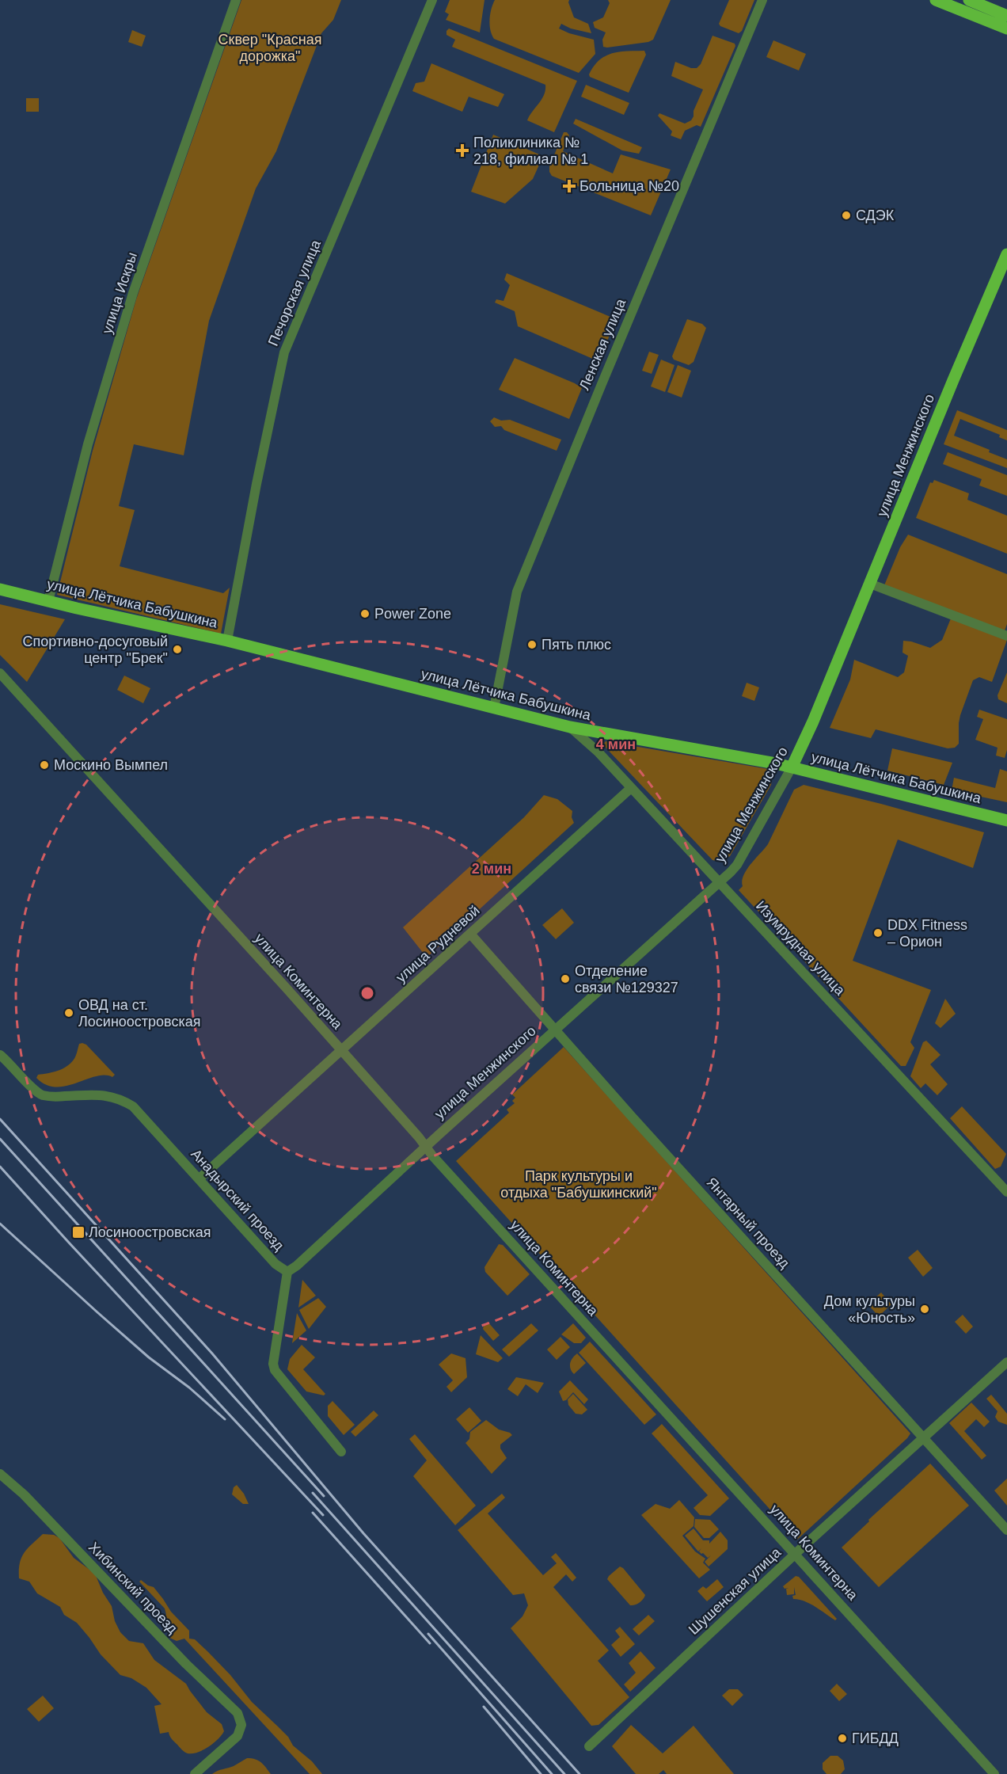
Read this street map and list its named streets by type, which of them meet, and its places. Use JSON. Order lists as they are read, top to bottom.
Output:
{
  "streets": {
    "main road": ["улица Менжинского", "улица Лётчика Бабушкина"],
    "street": [
      "улица Искры",
      "Печорская улица",
      "Ленская улица",
      "улица Рудневой",
      "Изумрудная улица",
      "улица Коминтерна",
      "Анадырский проезд",
      "Янтарный проезд",
      "Хибинский проезд",
      "Шушенская улица"
    ]
  },
  "crossings": [
    ["улица Искры", "улица Лётчика Бабушкина"],
    ["Печорская улица", "улица Лётчика Бабушкина"],
    ["Ленская улица", "улица Лётчика Бабушкина"],
    ["улица Менжинского", "улица Лётчика Бабушкина"],
    ["улица Менжинского", "Изумрудная улица"],
    ["улица Менжинского", "улица Коминтерна"],
    ["улица Менжинского", "Анадырский проезд"],
    ["улица Менжинского", "Янтарный проезд"],
    ["улица Лётчика Бабушкина", "Изумрудная улица"],
    ["улица Рудневой", "Изумрудная улица"],
    ["улица Рудневой", "улица Коминтерна"],
    ["улица Рудневой", "Анадырский проезд"],
    ["улица Рудневой", "Янтарный проезд"],
    ["улица Коминтерна", "Шушенская улица"],
    ["Янтарный проезд", "Шушенская улица"]
  ],
  "parks": ["Сквер \"Красная дорожка\"", "Парк культуры и отдыха \"Бабушкинский\""],
  "places": {
    "health": ["Поликлиника № 218, филиал № 1", "Больница №20"],
    "other": [
      "СДЭК",
      "Power Zone",
      "Пять плюс",
      "Спортивно-досуговый центр \"Брек\"",
      "Москино Вымпел",
      "DDX Fitness – Орион",
      "Отделение связи №129327",
      "ОВД на ст. Лосиноостровская",
      "Дом культуры «Юность»",
      "ГИБДД"
    ],
    "transit": ["Лосиноостровская"]
  },
  "rings": ["4 мин", "2 мин"]
}
